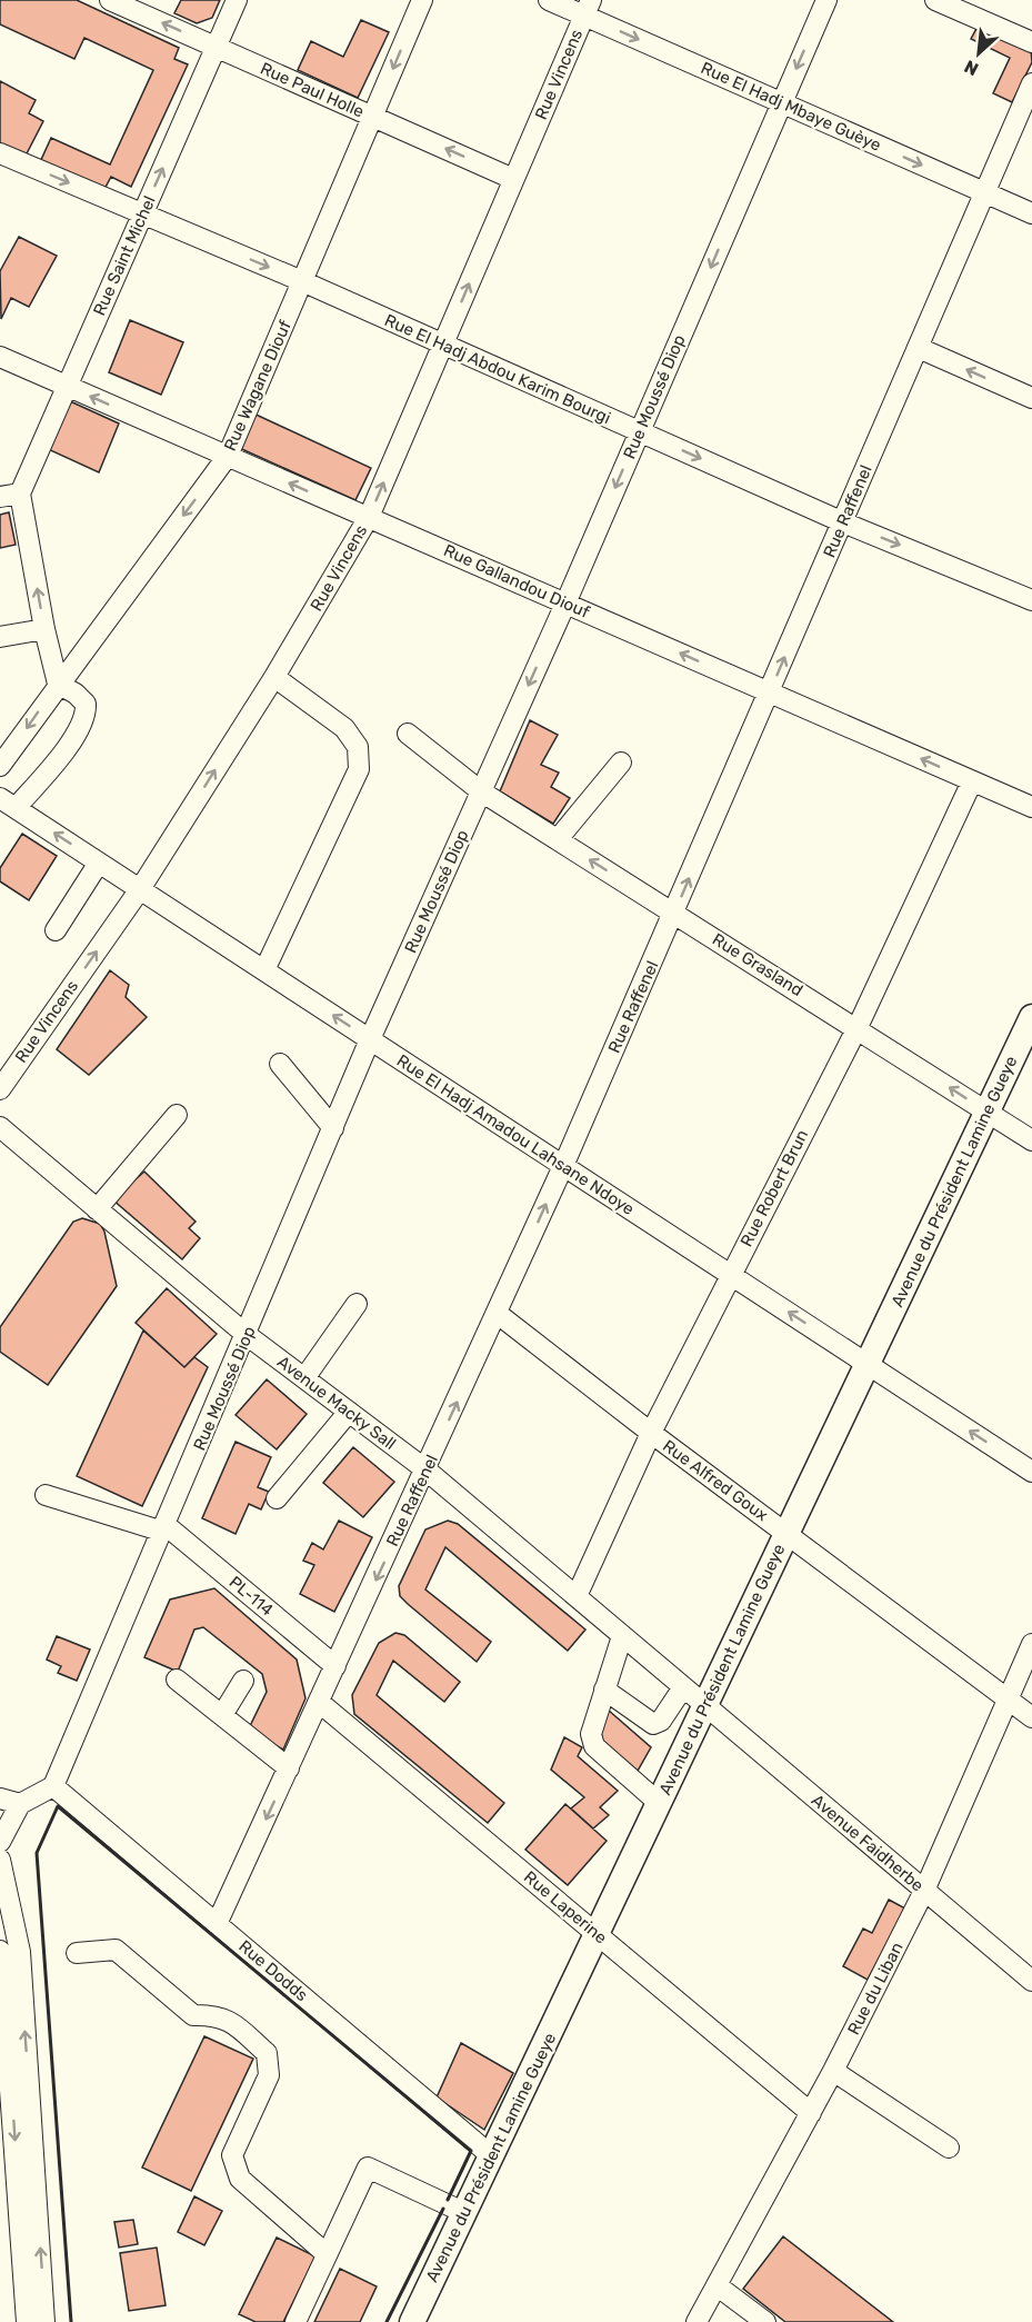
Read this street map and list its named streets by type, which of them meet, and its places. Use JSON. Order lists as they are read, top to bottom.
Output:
{
  "streets": {
    "main road": ["Avenue du Président Lamine Gueye"],
    "street": [
      "Rue Vincens",
      "Rue Paul Holle",
      "Rue El Hadj Mbaye Guèye",
      "Rue Saint Michel",
      "Rue El Hadj Abdou Karim Bourgi",
      "Rue Wagane Diouf",
      "Rue Moussé Diop",
      "Rue Raffenel",
      "Rue Gallandou Diouf",
      "Rue Grasland",
      "Rue El Hadj Amadou Lahsane Ndoye",
      "Rue Robert Brun",
      "Avenue Macky Sall",
      "Rue Alfred Goux",
      "PL-114",
      "Avenue Faidherbe",
      "Rue Laperine",
      "Rue Dodds",
      "Rue du Liban"
    ]
  },
  "crossings": [
    ["Rue Vincens", "Rue Paul Holle"],
    ["Rue Vincens", "Rue El Hadj Mbaye Guèye"],
    ["Rue Vincens", "Rue El Hadj Abdou Karim Bourgi"],
    ["Rue Vincens", "Rue Gallandou Diouf"],
    ["Rue Vincens", "Rue El Hadj Amadou Lahsane Ndoye"],
    ["Rue Paul Holle", "Rue Saint Michel"],
    ["Rue Paul Holle", "Rue Wagane Diouf"],
    ["Rue El Hadj Mbaye Guèye", "Rue Moussé Diop"],
    ["Rue El Hadj Mbaye Guèye", "Rue Raffenel"],
    ["Rue Saint Michel", "Rue El Hadj Abdou Karim Bourgi"],
    ["Rue Saint Michel", "Rue Gallandou Diouf"],
    ["Rue El Hadj Abdou Karim Bourgi", "Rue Wagane Diouf"],
    ["Rue El Hadj Abdou Karim Bourgi", "Rue Moussé Diop"],
    ["Rue El Hadj Abdou Karim Bourgi", "Rue Raffenel"],
    ["Rue Wagane Diouf", "Rue Gallandou Diouf"],
    ["Rue Moussé Diop", "Rue Gallandou Diouf"],
    ["Rue Moussé Diop", "Rue Grasland"],
    ["Rue Moussé Diop", "Rue El Hadj Amadou Lahsane Ndoye"],
    ["Rue Moussé Diop", "Avenue Macky Sall"],
    ["Rue Moussé Diop", "PL-114"],
    ["Rue Moussé Diop", "Rue Dodds"],
    ["Rue Raffenel", "Rue Gallandou Diouf"],
    ["Rue Raffenel", "Rue Grasland"],
    ["Rue Raffenel", "Rue El Hadj Amadou Lahsane Ndoye"],
    ["Rue Raffenel", "Avenue Macky Sall"],
    ["Rue Raffenel", "Rue Alfred Goux"],
    ["Rue Raffenel", "PL-114"],
    ["Rue Raffenel", "Rue Laperine"],
    ["Rue Raffenel", "Rue Dodds"],
    ["Rue Gallandou Diouf", "Rue Robert Brun"],
    ["Rue Grasland", "Avenue du Président Lamine Gueye"],
    ["Rue Grasland", "Rue Robert Brun"],
    ["Rue El Hadj Amadou Lahsane Ndoye", "Avenue du Président Lamine Gueye"],
    ["Rue El Hadj Amadou Lahsane Ndoye", "Rue Robert Brun"],
    ["Avenue du Président Lamine Gueye", "Avenue Macky Sall"],
    ["Avenue du Président Lamine Gueye", "Rue Alfred Goux"],
    ["Avenue du Président Lamine Gueye", "Avenue Faidherbe"],
    ["Avenue du Président Lamine Gueye", "Rue Laperine"],
    ["Avenue du Président Lamine Gueye", "Rue Dodds"],
    ["Rue Robert Brun", "Avenue Macky Sall"],
    ["Rue Robert Brun", "Rue Alfred Goux"],
    ["Avenue Macky Sall", "Avenue Faidherbe"],
    ["Rue Alfred Goux", "Rue du Liban"],
    ["Avenue Faidherbe", "Rue du Liban"],
    ["Rue Laperine", "Rue du Liban"]
  ],
  "one_way": [
    "Rue Vincens",
    "Rue Paul Holle",
    "Rue El Hadj Mbaye Guèye",
    "Rue El Hadj Abdou Karim Bourgi",
    "Rue Wagane Diouf",
    "Rue Moussé Diop",
    "Rue Gallandou Diouf",
    "Rue Grasland",
    "Rue El Hadj Amadou Lahsane Ndoye"
  ],
  "north": "bottom left"
}
